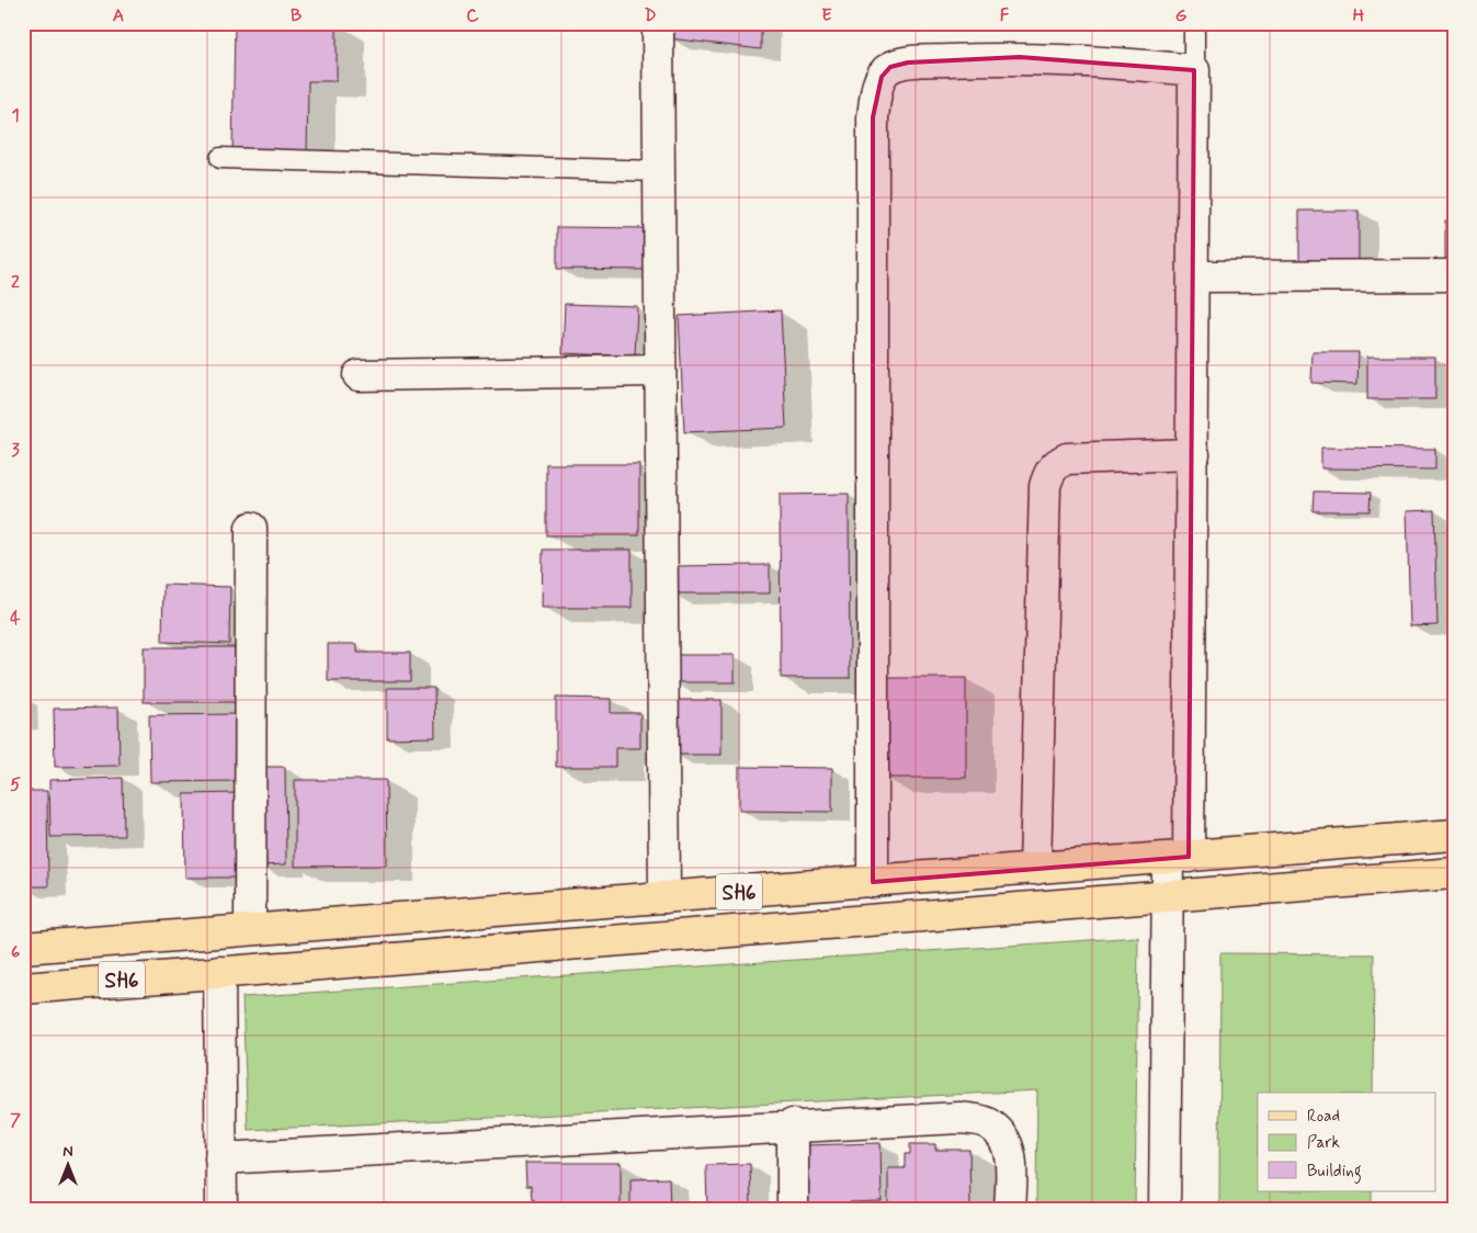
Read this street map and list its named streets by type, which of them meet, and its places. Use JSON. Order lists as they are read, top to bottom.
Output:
{
  "streets": {
    "main road": ["SH6"]
  },
  "legend": ["Road", "Park", "Building"],
  "north": "top",
  "grid": {
    "columns": [
      "A",
      "B",
      "C",
      "D",
      "E",
      "F",
      "G",
      "H"
    ],
    "rows": [
      "1",
      "2",
      "3",
      "4",
      "5",
      "6",
      "7"
    ]
  }
}
